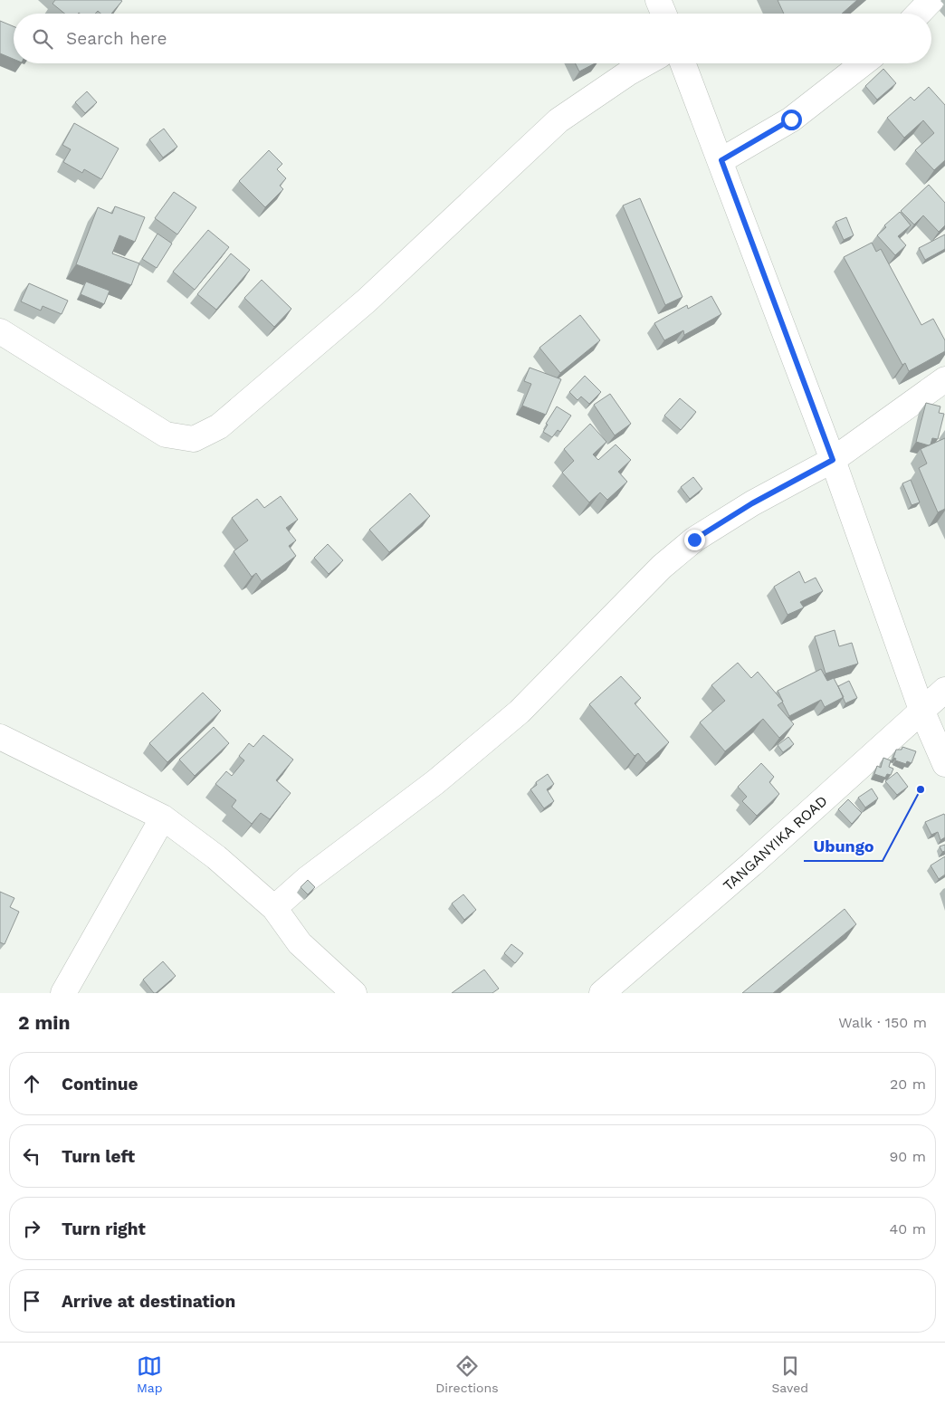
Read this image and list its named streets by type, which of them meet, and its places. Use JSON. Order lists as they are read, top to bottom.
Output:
{
  "streets": {
    "street": ["TANGANYIKA ROAD"]
  },
  "places": ["Ubungo"],
  "page": {
    "search": "Search here",
    "heading": ["2 min", "Walk · 150 m"],
    "list": [
      ["Continue", "20 m"],
      ["Turn left", "90 m"],
      ["Turn right", "40 m"],
      "Arrive at destination"
    ],
    "nav": ["Map", "Directions", "Saved"]
  }
}
